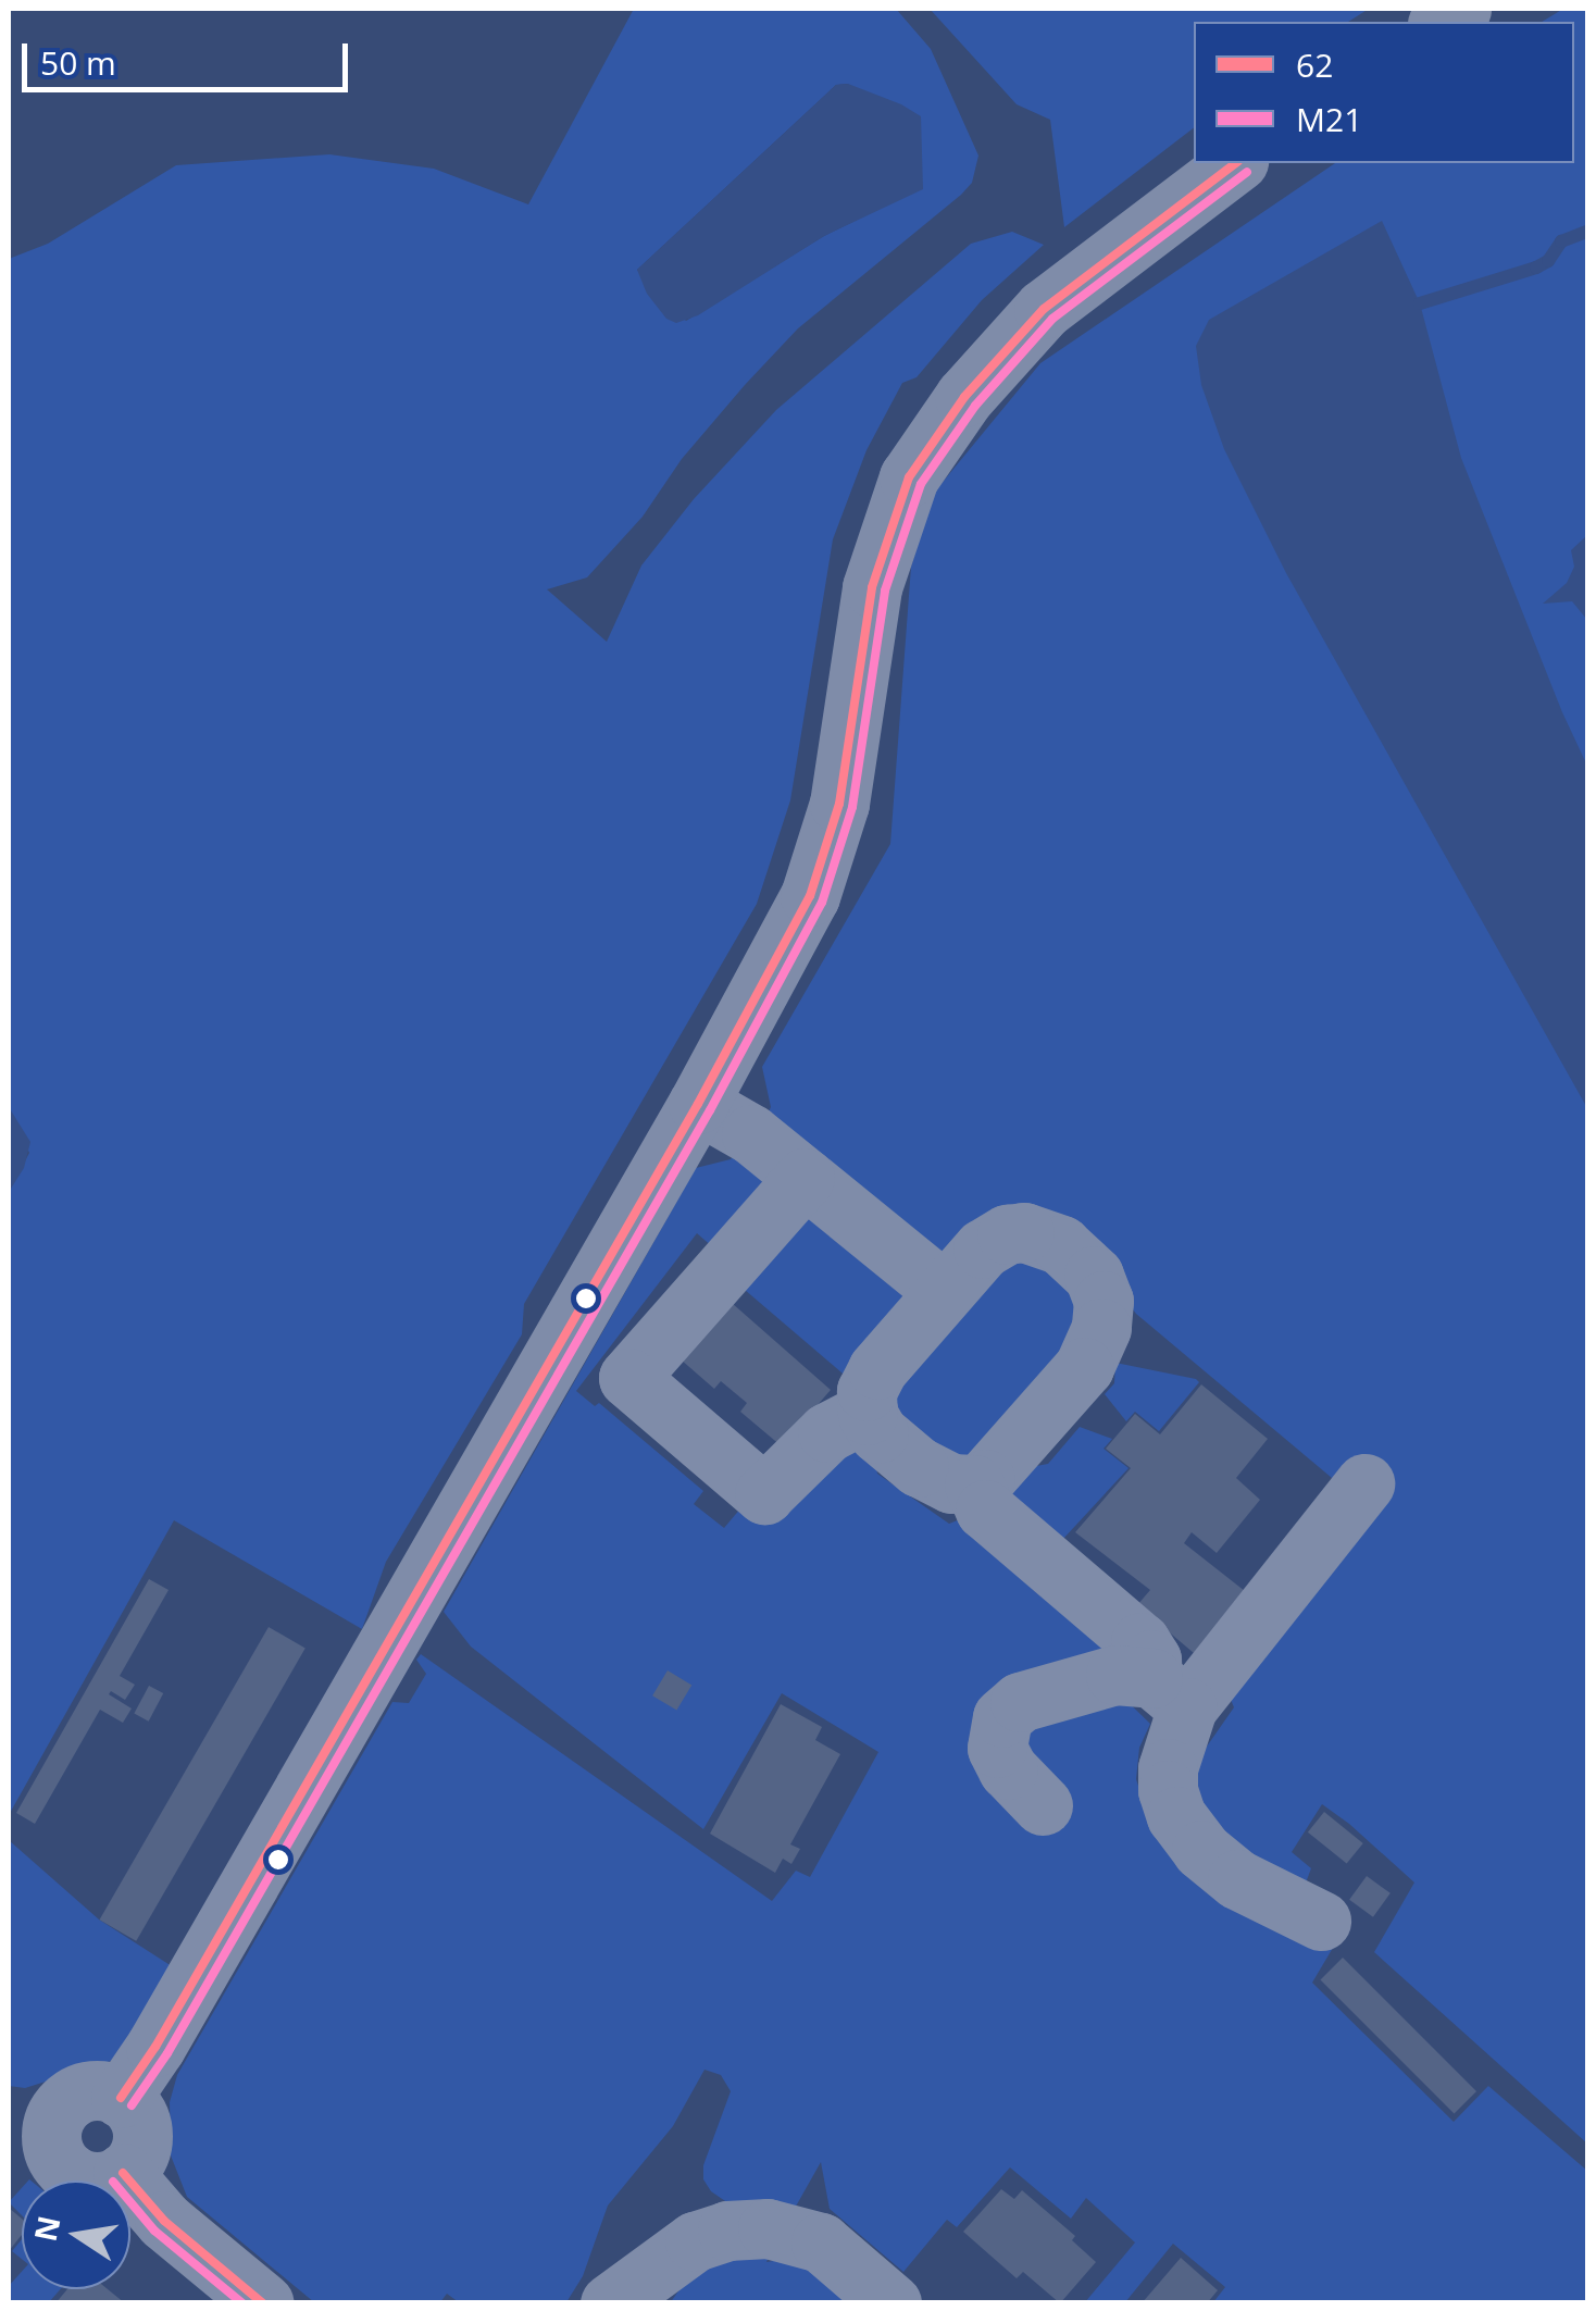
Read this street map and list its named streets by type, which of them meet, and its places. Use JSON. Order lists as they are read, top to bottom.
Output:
{
  "lines": ["transit line 62", "transit line M21"],
  "legend": ["62", "M21"],
  "scale_bar": "50 m",
  "north": "left"
}
